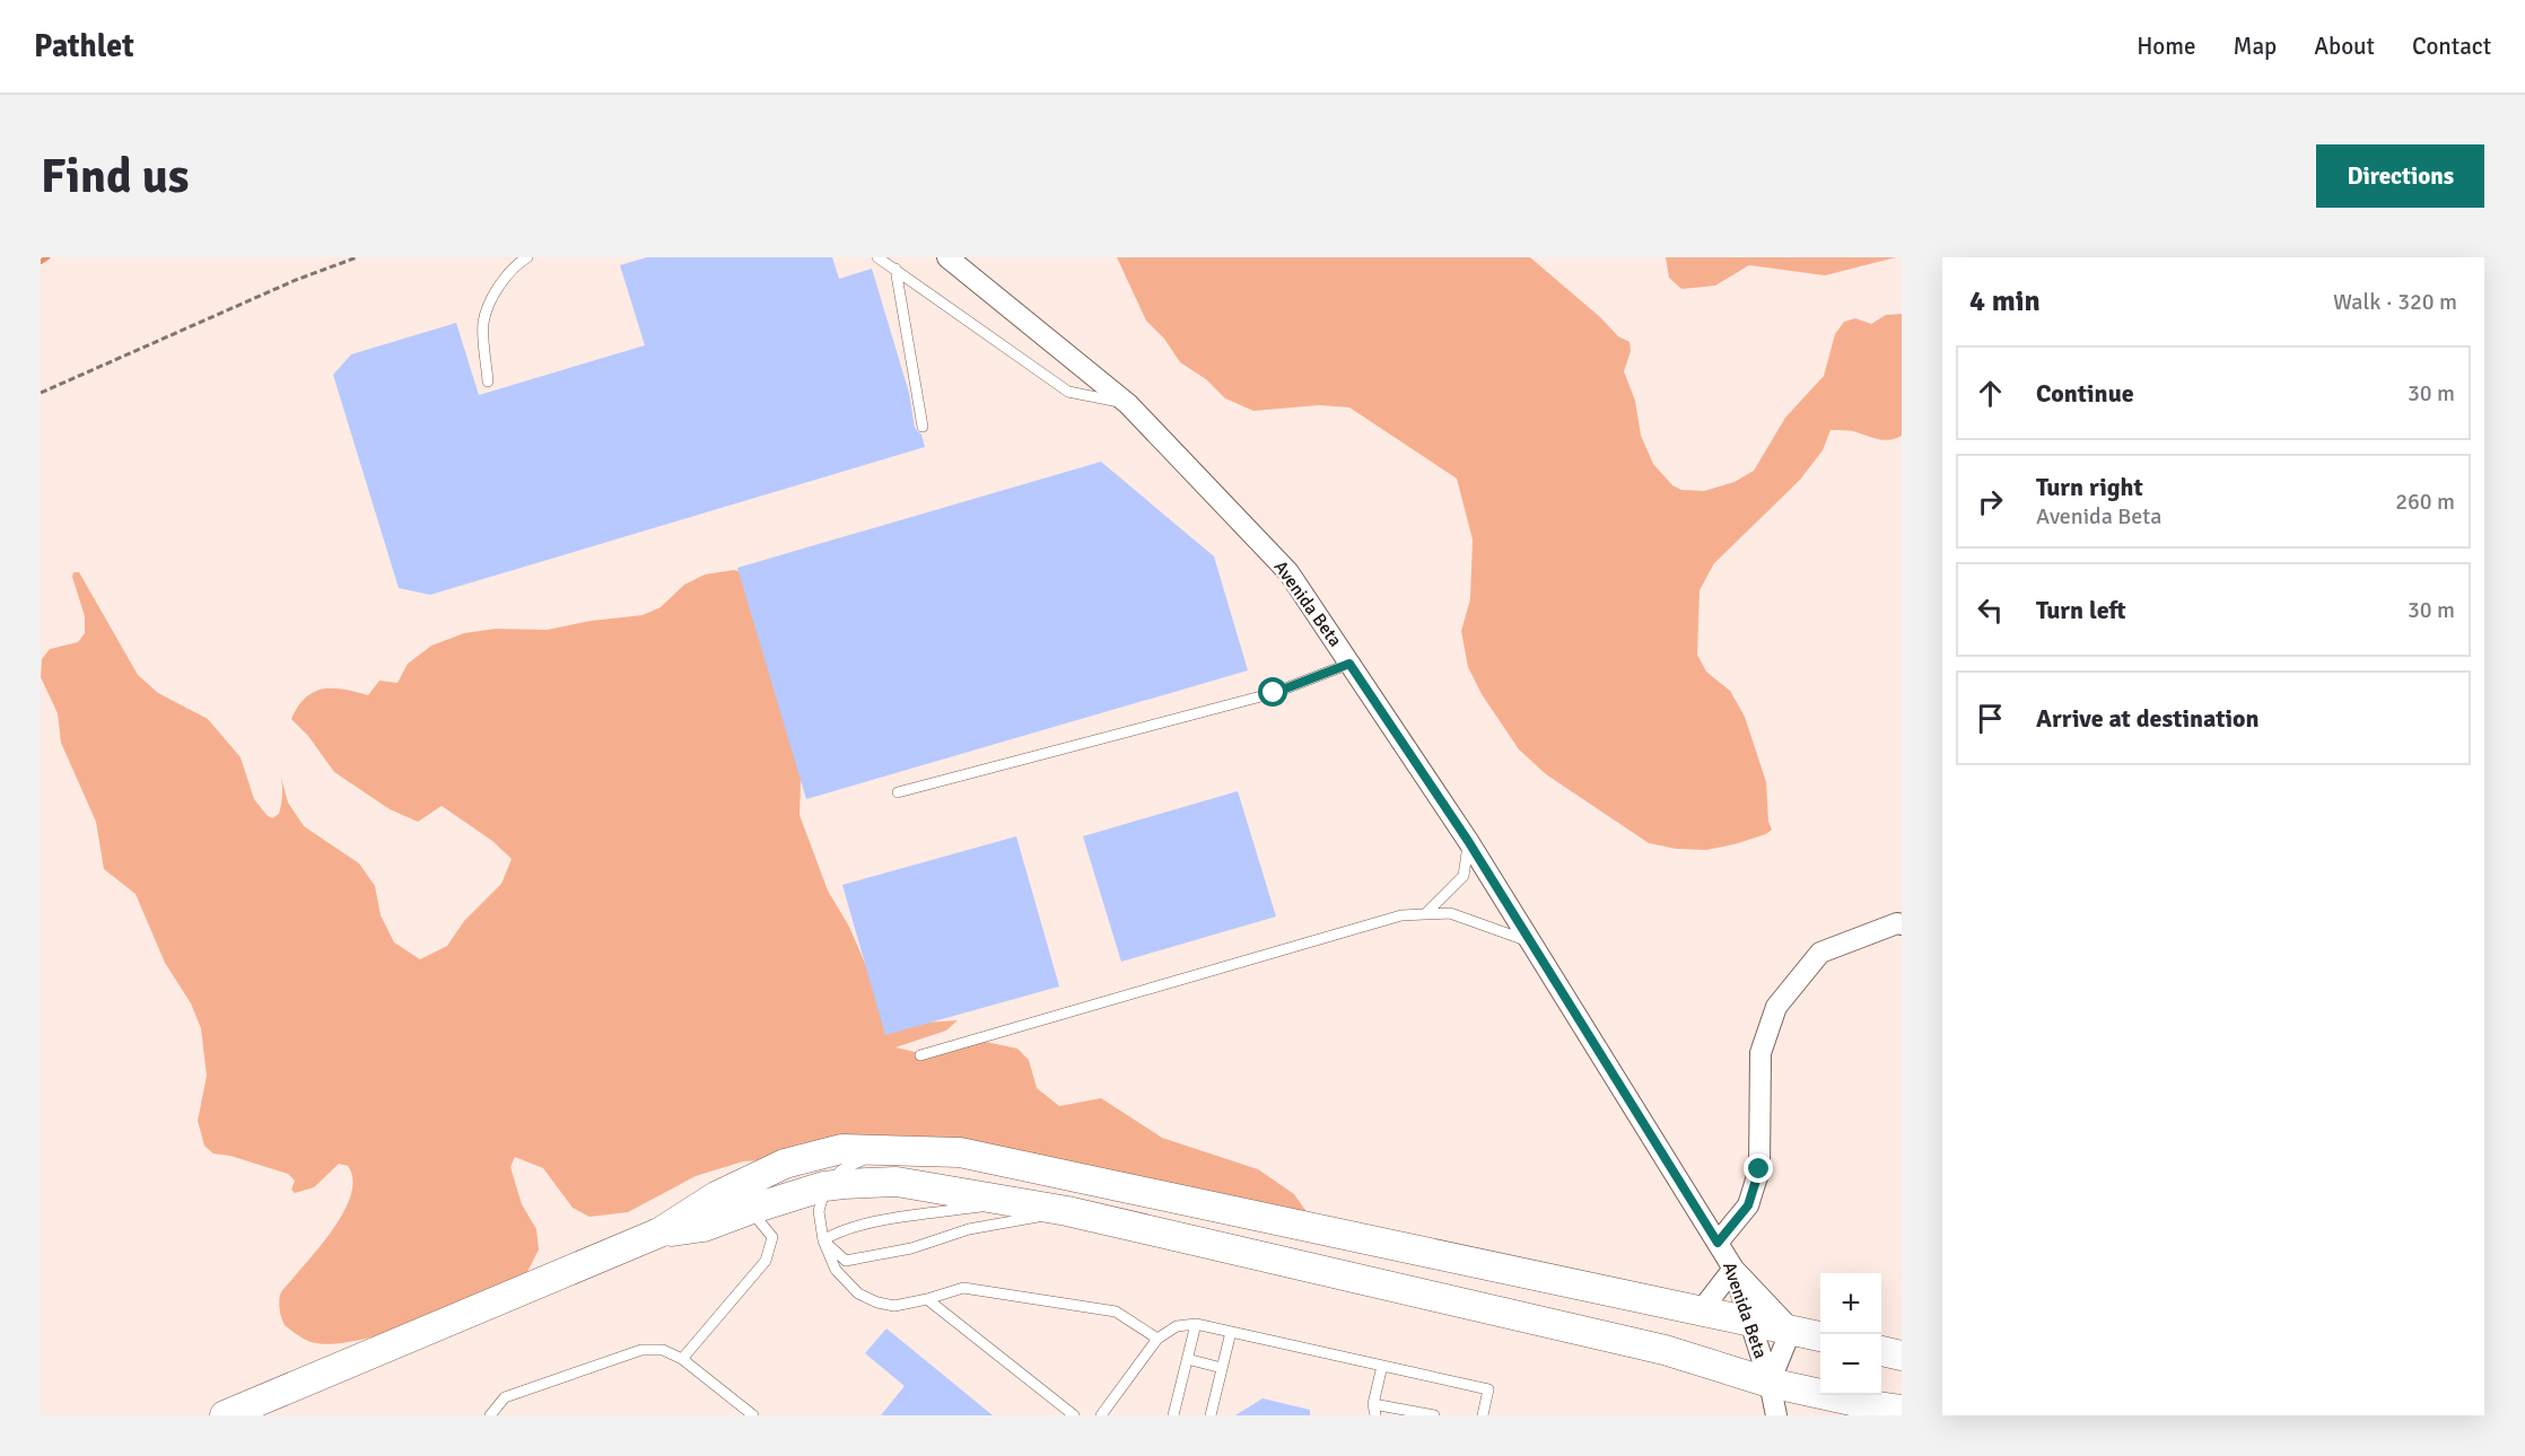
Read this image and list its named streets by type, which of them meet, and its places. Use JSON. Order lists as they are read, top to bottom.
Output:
{
  "streets": {
    "street": ["Avenida Beta"]
  },
  "page": {
    "header": "Pathlet",
    "nav": [
      "Home",
      "Map",
      "About",
      "Contact"
    ],
    "buttons": "Directions",
    "title": "Find us",
    "heading": ["4 min", "Walk · 320 m"],
    "list": [
      ["Continue", "30 m"],
      ["Turn right", "Avenida Beta", "260 m"],
      ["Turn left", "30 m"],
      "Arrive at destination"
    ],
    "map_buttons": ["+", "−"]
  }
}
